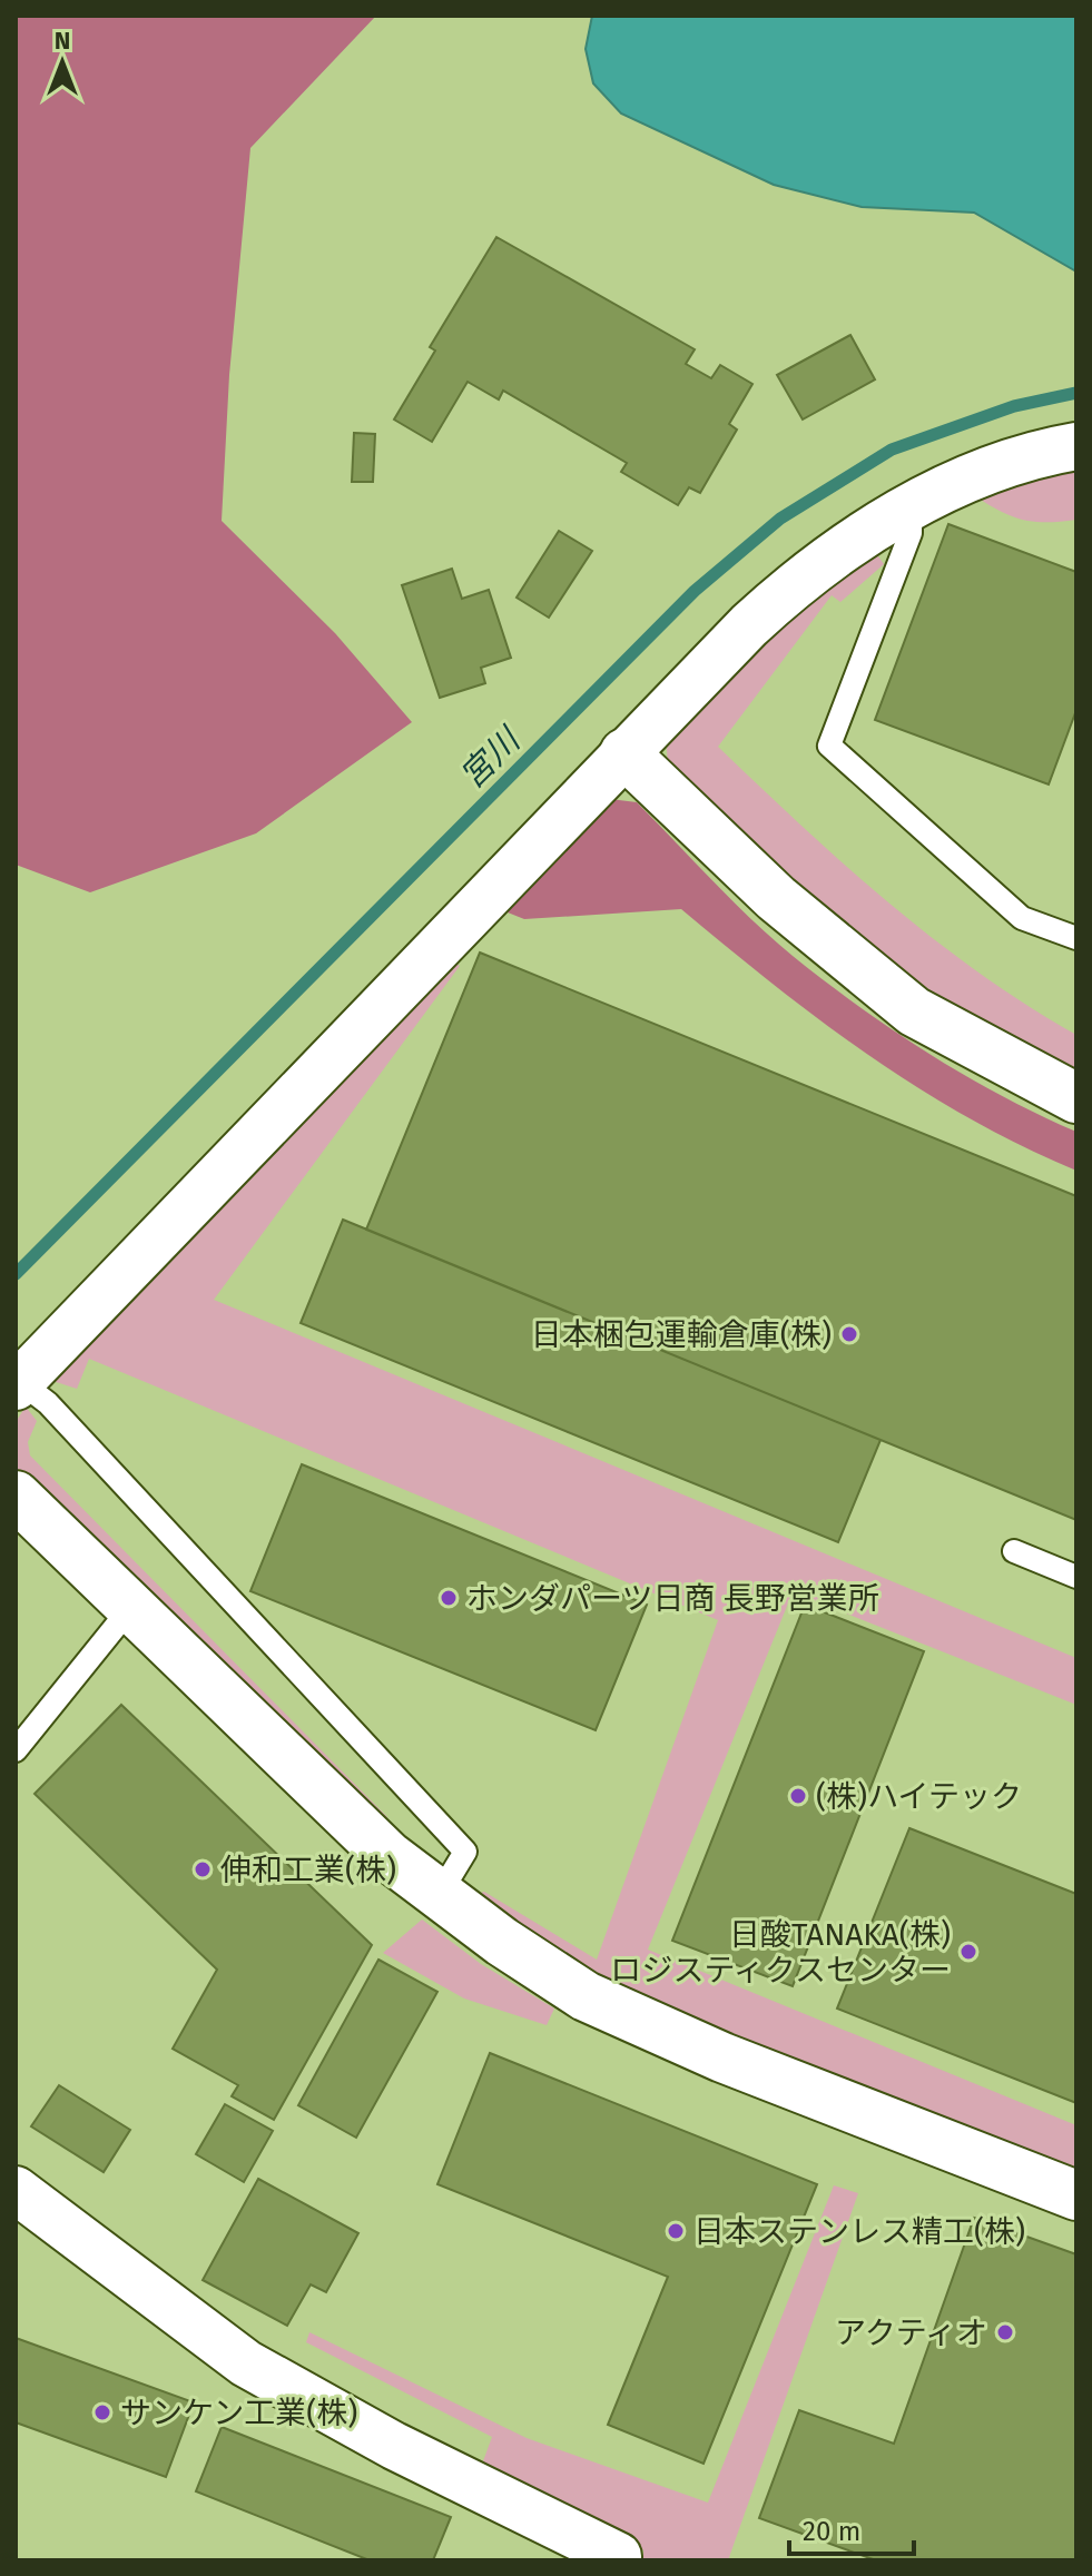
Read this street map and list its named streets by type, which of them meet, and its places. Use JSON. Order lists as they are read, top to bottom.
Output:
{
  "water": ["宮川"],
  "places": [
    "日本梱包運輸倉庫(株)",
    "ホンダパーツ日商 長野営業所",
    "(株)ハイテック",
    "伸和工業(株)",
    "日酸TANAKA(株) ロジスティクスセンター",
    "日本ステンレス精工(株)",
    "アクティオ",
    "サンケン工業(株)"
  ],
  "scale_bar": "20 m",
  "north": "top"
}
